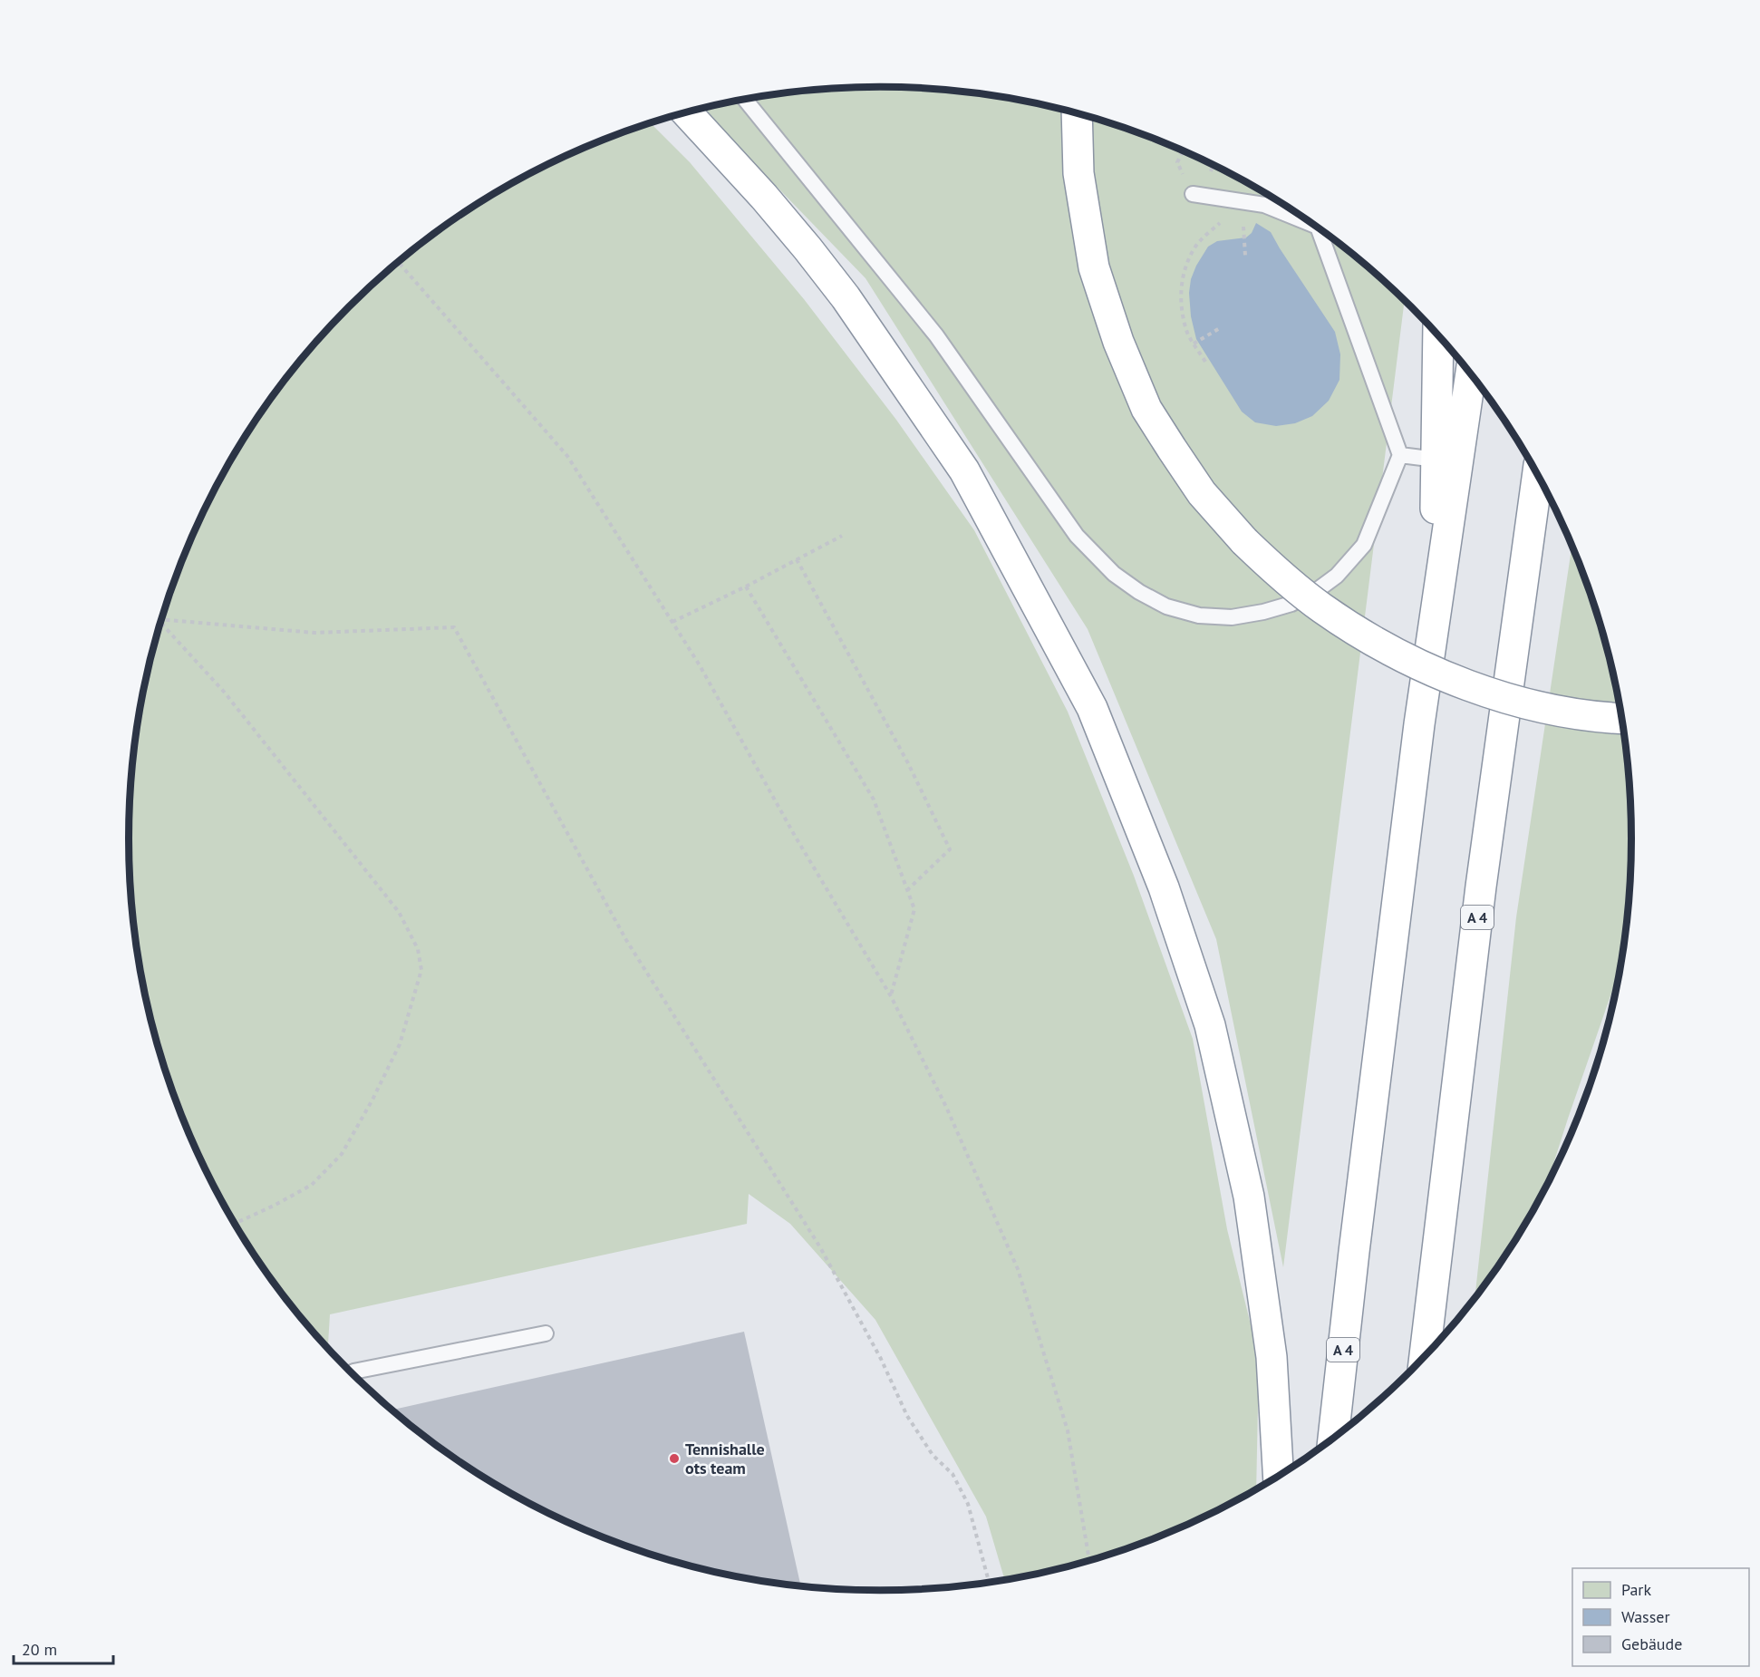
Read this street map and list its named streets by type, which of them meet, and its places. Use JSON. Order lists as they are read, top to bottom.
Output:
{
  "streets": {
    "highway": ["A 4"]
  },
  "places": ["Tennishalle ots team"],
  "legend": ["Park", "Wasser", "Gebäude"],
  "scale_bar": "20 m"
}
